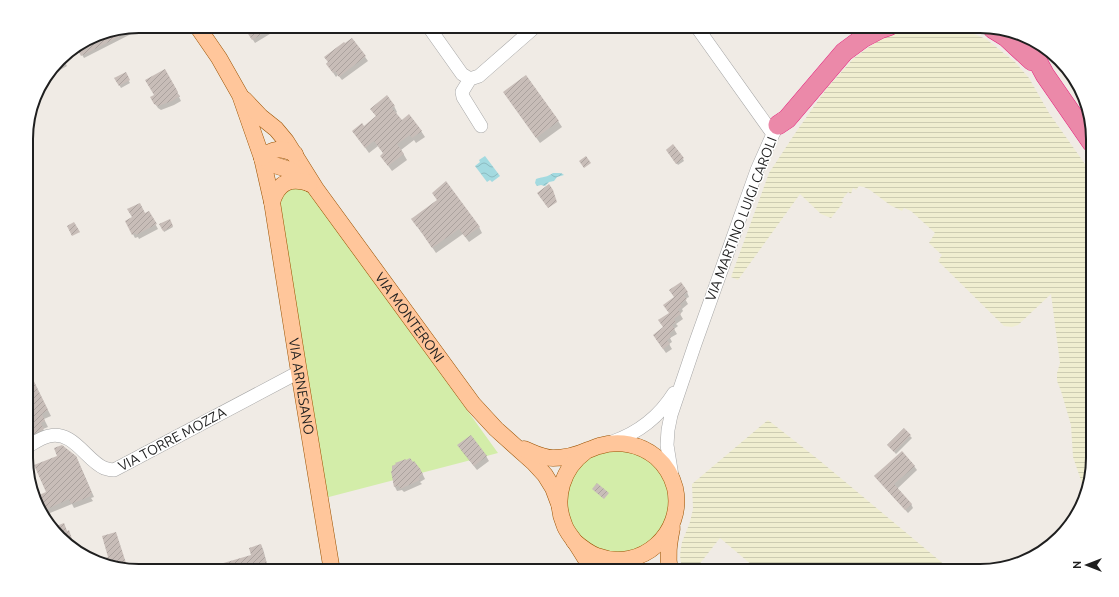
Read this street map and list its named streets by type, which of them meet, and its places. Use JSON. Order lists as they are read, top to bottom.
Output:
{
  "streets": {
    "main road": ["VIA MONTERONI", "VIA ARNESANO"],
    "street": ["VIA MARTINO LUIGI CAROLI", "VIA TORRE MOZZA"]
  },
  "crossings": [
    ["VIA MARTINO LUIGI CAROLI", "VIA MONTERONI"],
    ["VIA MONTERONI", "VIA ARNESANO"],
    ["VIA ARNESANO", "VIA TORRE MOZZA"]
  ],
  "north": "left"
}
